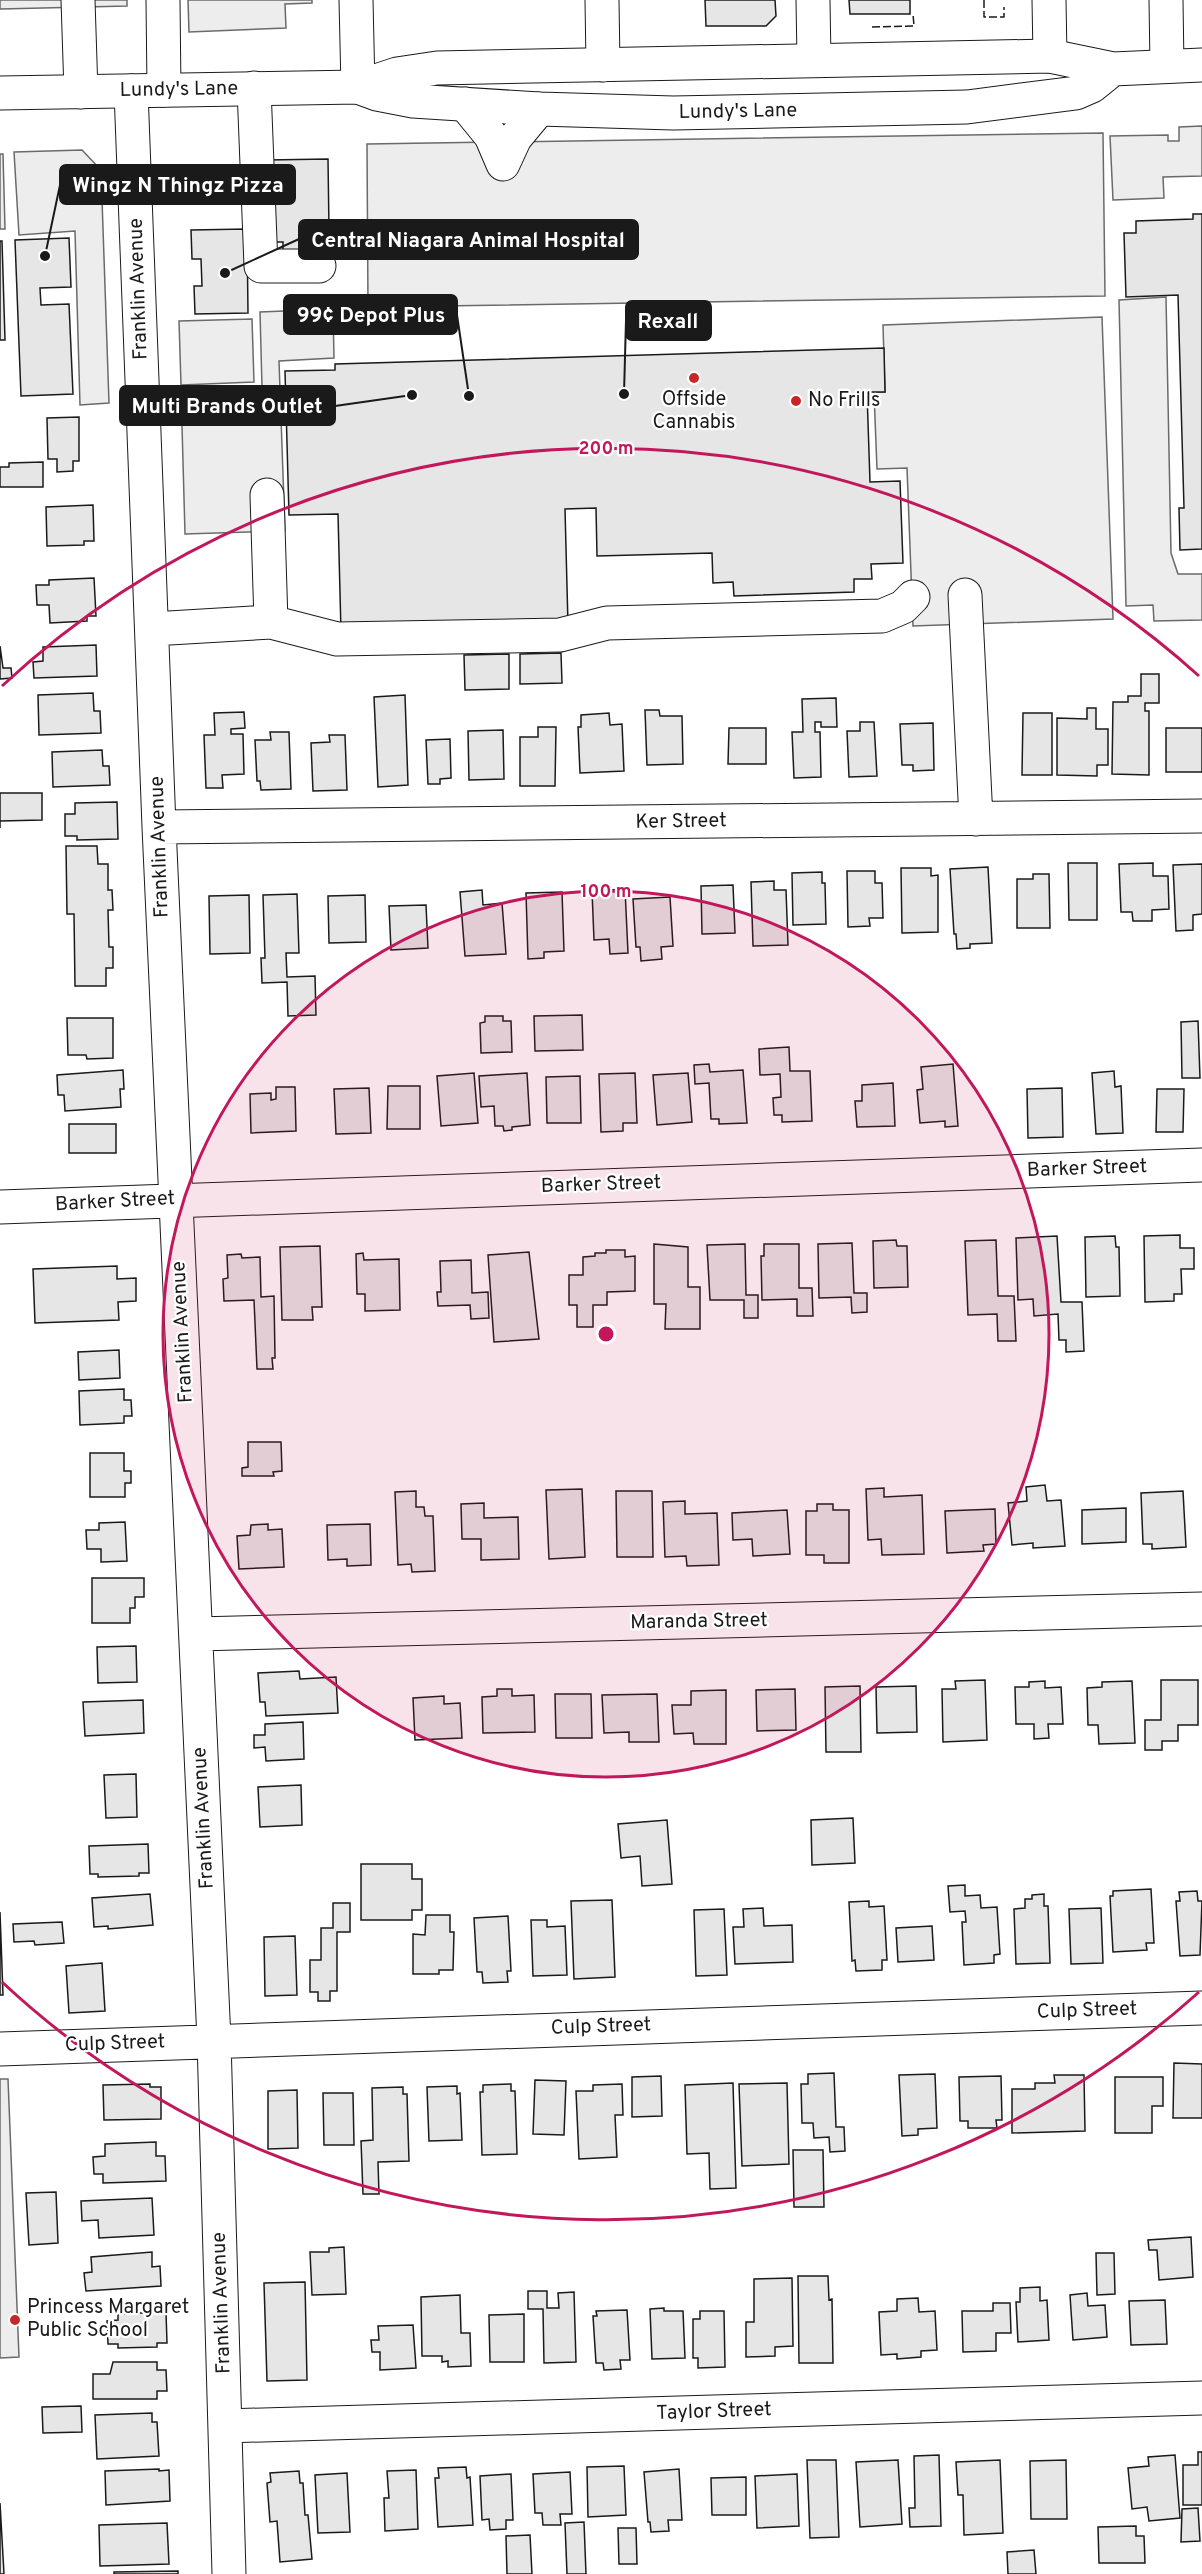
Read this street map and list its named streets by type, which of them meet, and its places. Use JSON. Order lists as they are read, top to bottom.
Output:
{
  "streets": {
    "street": [
      "Lundy's Lane",
      "Franklin Avenue",
      "Ker Street",
      "Barker Street",
      "Maranda Street",
      "Culp Street",
      "Taylor Street"
    ]
  },
  "crossings": [
    ["Lundy's Lane", "Franklin Avenue"],
    ["Franklin Avenue", "Ker Street"],
    ["Franklin Avenue", "Barker Street"],
    ["Franklin Avenue", "Maranda Street"],
    ["Franklin Avenue", "Culp Street"],
    ["Franklin Avenue", "Taylor Street"]
  ],
  "places": [
    "Wingz N Thingz Pizza",
    "Central Niagara Animal Hospital",
    "Offside Cannabis",
    "Rexall",
    "Multi Brands Outlet",
    "99¢ Depot Plus",
    "No Frills",
    "Princess Margaret Public School"
  ],
  "rings": ["200 m", "100 m"]
}
